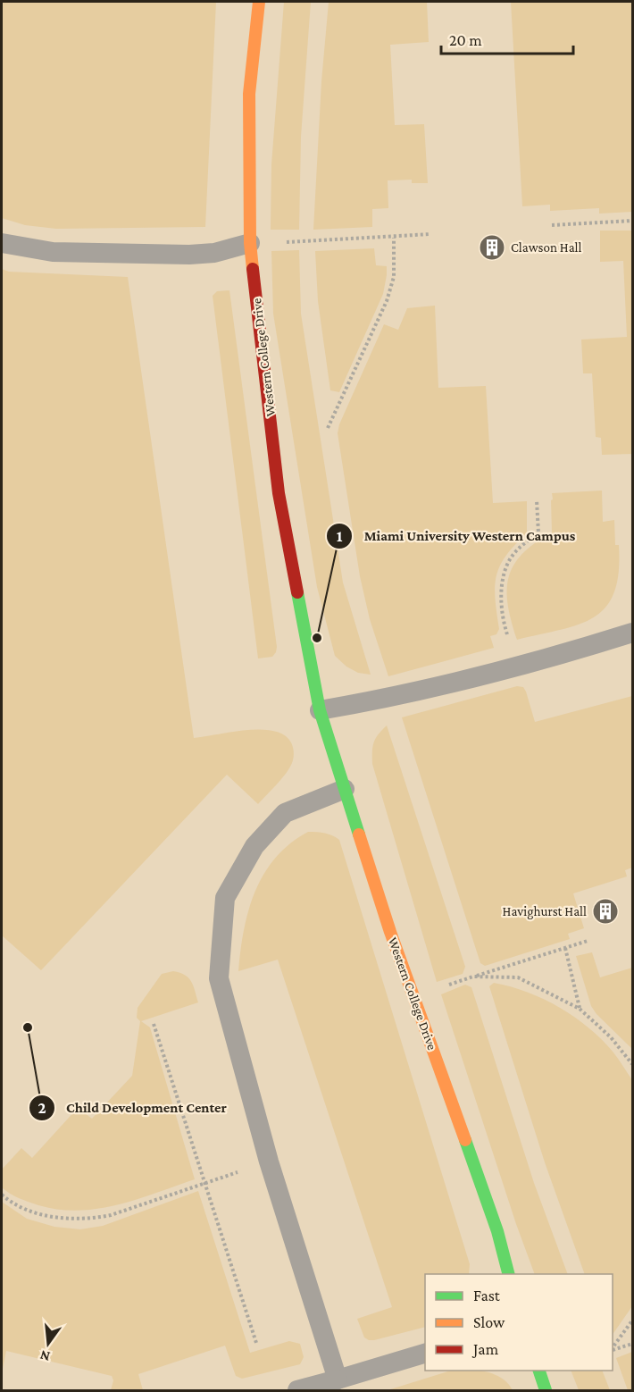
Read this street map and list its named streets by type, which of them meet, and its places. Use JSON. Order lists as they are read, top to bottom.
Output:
{
  "streets": {
    "street": ["Western College Drive"]
  },
  "places": {
    "building": ["Clawson Hall", "Havighurst Hall"],
    "other": ["Miami University Western Campus", "Child Development Center"]
  },
  "legend": ["Fast", "Slow", "Jam"],
  "scale_bar": "20 m",
  "north": "bottom"
}
